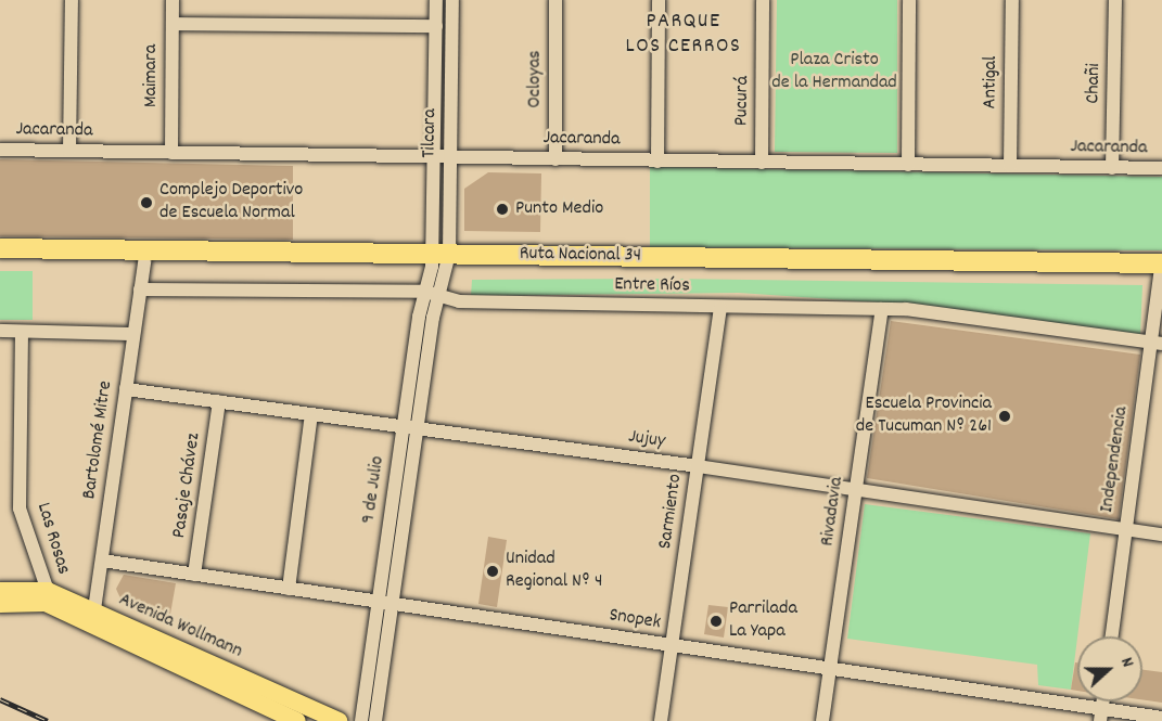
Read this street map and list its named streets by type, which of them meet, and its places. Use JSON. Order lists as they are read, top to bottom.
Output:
{
  "streets": {
    "highway": ["Ruta Nacional 34"],
    "main road": ["Avenida Wollmann"],
    "street": [
      "Maimara",
      "Ocloyas",
      "Antigal",
      "Chañi",
      "Pucurá",
      "Jacaranda",
      "Tilcara",
      "Entre Ríos",
      "Bartolomé Mitre",
      "Jujuy",
      "Independencia",
      "Pasaje Chávez",
      "9 de Julio",
      "Sarmiento",
      "Rivadavia",
      "Las Rosas",
      "Snopek"
    ]
  },
  "crossings": [
    ["Maimara", "Jacaranda"],
    ["Ocloyas", "Jacaranda"],
    ["Antigal", "Jacaranda"],
    ["Chañi", "Jacaranda"],
    ["Pucurá", "Jacaranda"],
    ["Jacaranda", "Tilcara"],
    ["Tilcara", "Ruta Nacional 34"],
    ["Tilcara", "9 de Julio"],
    ["Ruta Nacional 34", "Bartolomé Mitre"],
    ["Ruta Nacional 34", "Independencia"],
    ["Ruta Nacional 34", "9 de Julio"],
    ["Entre Ríos", "Bartolomé Mitre"],
    ["Entre Ríos", "Independencia"],
    ["Entre Ríos", "9 de Julio"],
    ["Entre Ríos", "Sarmiento"],
    ["Entre Ríos", "Rivadavia"],
    ["Bartolomé Mitre", "Jujuy"],
    ["Bartolomé Mitre", "Snopek"],
    ["Bartolomé Mitre", "Avenida Wollmann"],
    ["Jujuy", "Independencia"],
    ["Jujuy", "Pasaje Chávez"],
    ["Jujuy", "9 de Julio"],
    ["Jujuy", "Sarmiento"],
    ["Jujuy", "Rivadavia"],
    ["Pasaje Chávez", "Snopek"],
    ["9 de Julio", "Snopek"],
    ["Sarmiento", "Snopek"],
    ["Rivadavia", "Snopek"],
    ["Las Rosas", "Avenida Wollmann"]
  ],
  "districts": ["PARQUE LOS CERROS"],
  "parks": ["Plaza Cristo de la Hermandad"],
  "places": [
    "Complejo Deportivo de Escuela Normal",
    "Punto Medio",
    "Escuela Provincia de Tucuman Nº 261",
    "Unidad Regional Nº 4",
    "Parrilada La Yapa"
  ],
  "north": "right"
}
